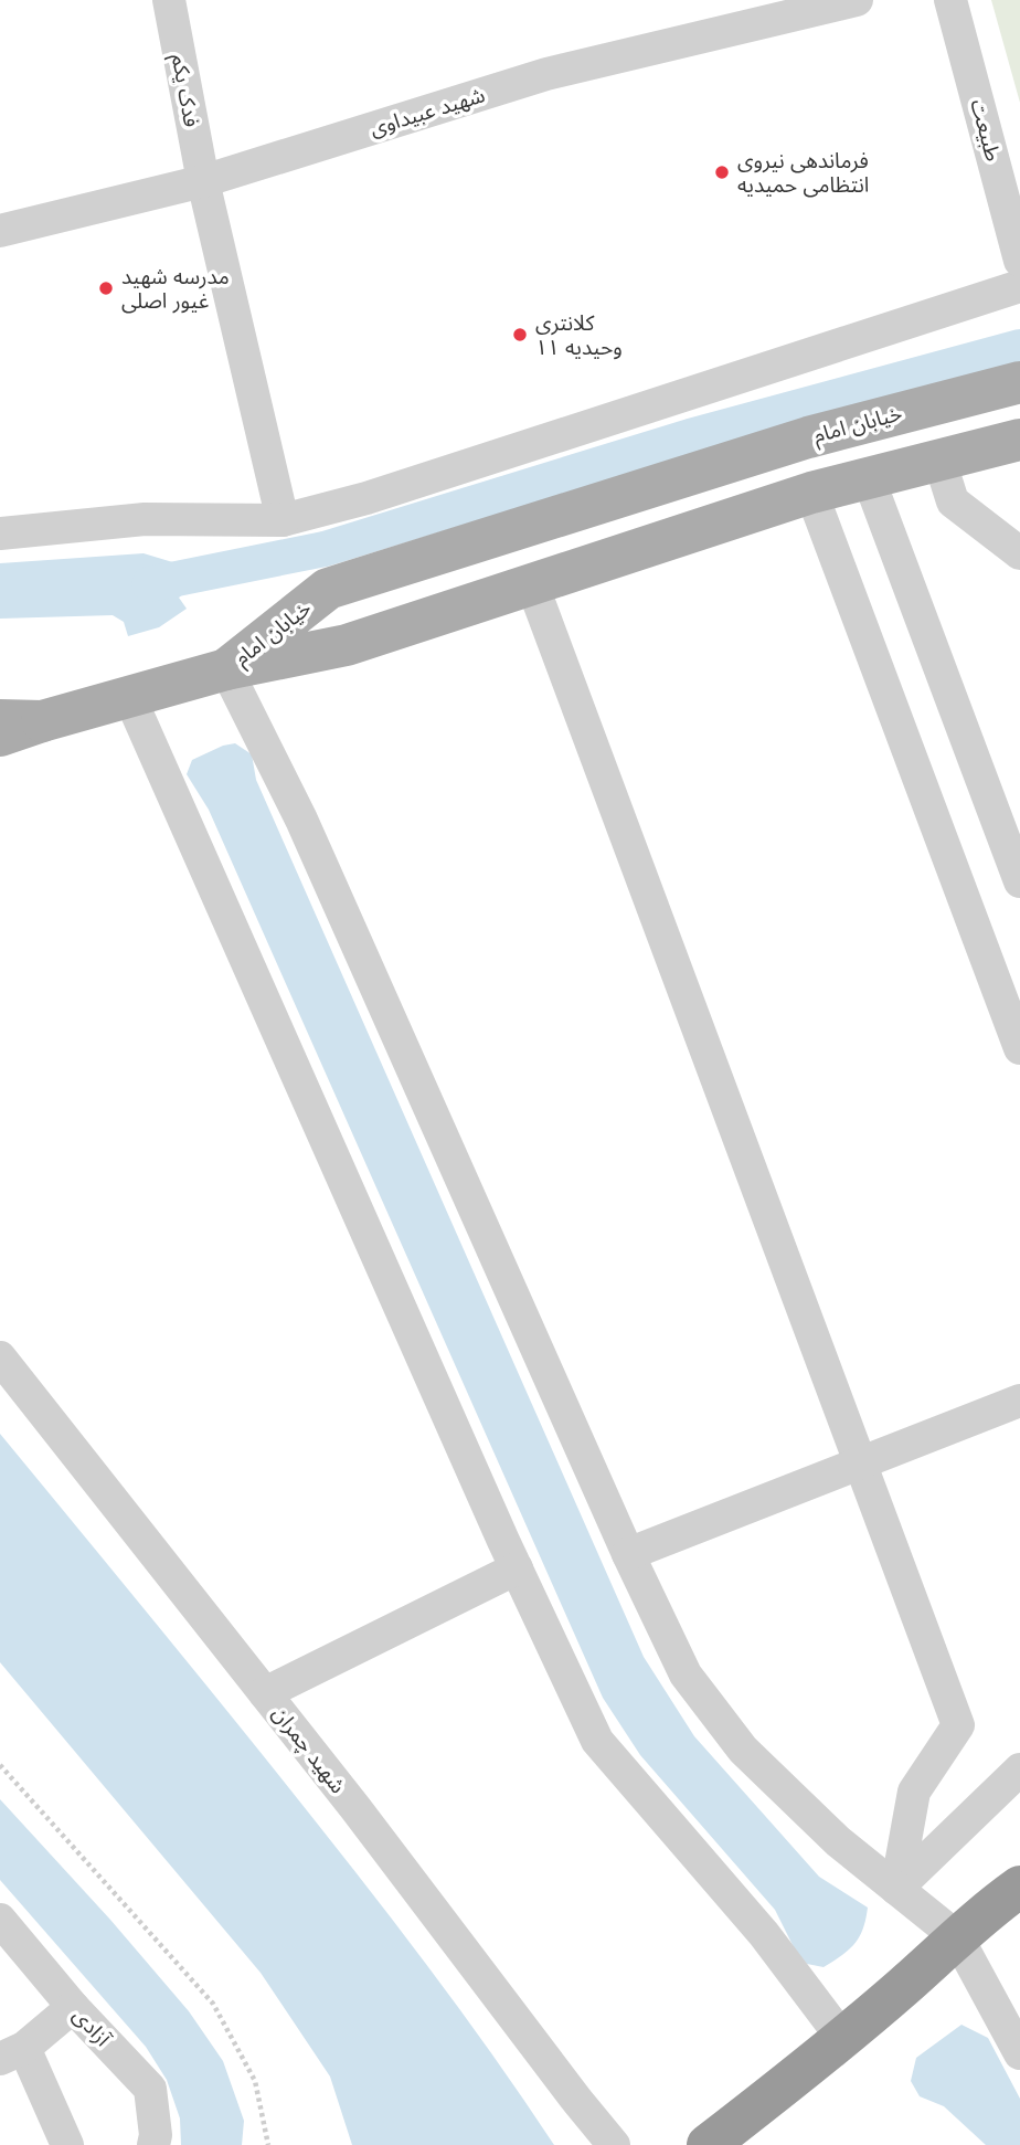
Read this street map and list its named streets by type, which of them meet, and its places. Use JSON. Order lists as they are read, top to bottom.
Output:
{
  "streets": {
    "main road": ["خیابان امام"],
    "street": [
      "فدک یکم",
      "شهید عبیداوی",
      "طبیعت",
      "شهید چمران",
      "آزادی"
    ]
  },
  "crossings": [
    ["فدک یکم", "شهید عبیداوی"]
  ],
  "places": ["فرماندهی نیروی انتظامی حمیدیه", "مدرسه شهید غیور اصلی", "کلانتری ۱۱ وحیدیه"]
}
